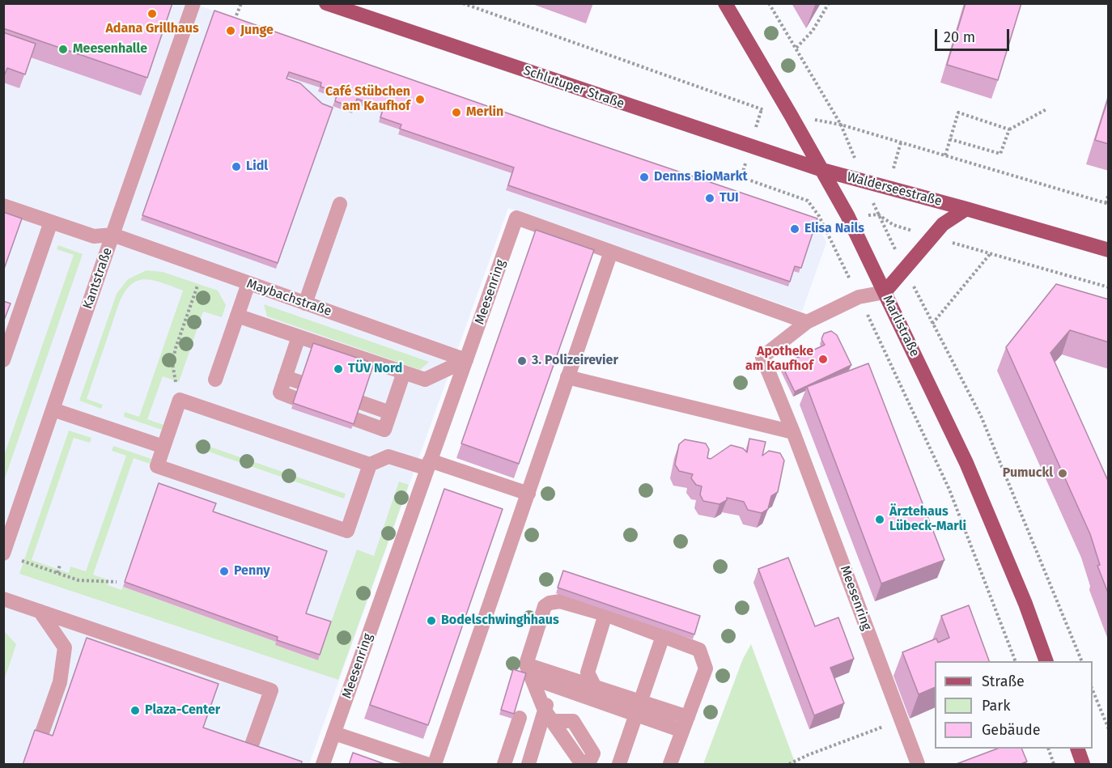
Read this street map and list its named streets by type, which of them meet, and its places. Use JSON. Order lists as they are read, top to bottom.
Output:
{
  "streets": {
    "main road": ["Schlutuper Straße", "Walderseestraße", "Marlistraße"],
    "street": ["Kantstraße", "Meesenring", "Maybachstraße"]
  },
  "crossings": [
    ["Schlutuper Straße", "Walderseestraße"],
    ["Schlutuper Straße", "Marlistraße"],
    ["Walderseestraße", "Meesenring"],
    ["Walderseestraße", "Marlistraße"],
    ["Kantstraße", "Maybachstraße"],
    ["Meesenring", "Maybachstraße"],
    ["Meesenring", "Marlistraße"]
  ],
  "places": [
    "Adana Grillhaus",
    "Junge",
    "Meesenhalle",
    "Café Stübchen am Kaufhof",
    "Merlin",
    "Lidl",
    "Denns BioMarkt",
    "TUI",
    "Elisa Nails",
    "Apotheke am Kaufhof",
    "3. Polizeirevier",
    "TÜV Nord",
    "Pumuckl",
    "Ärztehaus Lübeck-Marli",
    "Penny",
    "Bodelschwinghhaus",
    "Plaza-Center"
  ],
  "legend": ["Straße", "Park", "Gebäude"],
  "scale_bar": "20 m"
}
